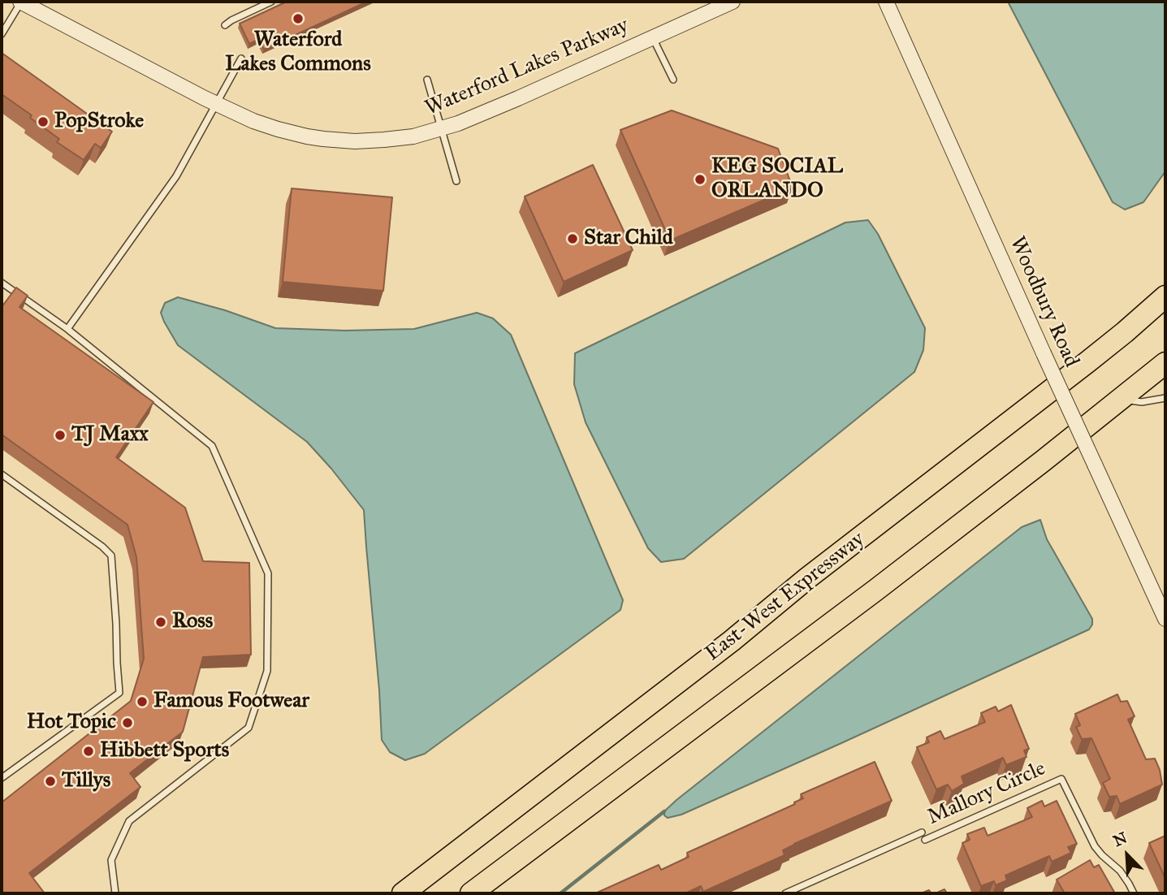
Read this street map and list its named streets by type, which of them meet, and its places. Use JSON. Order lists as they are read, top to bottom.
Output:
{
  "streets": {
    "highway": ["East-West Expressway"],
    "street": ["Waterford Lakes Parkway", "Woodbury Road"],
    "lane": ["Mallory Circle"]
  },
  "places": [
    "Waterford Lakes Commons",
    "PopStroke",
    "KEG SOCIAL ORLANDO",
    "Star Child",
    "TJ Maxx",
    "Ross",
    "Famous Footwear",
    "Hot Topic",
    "Hibbett Sports",
    "Tillys"
  ],
  "north": "top left"
}
